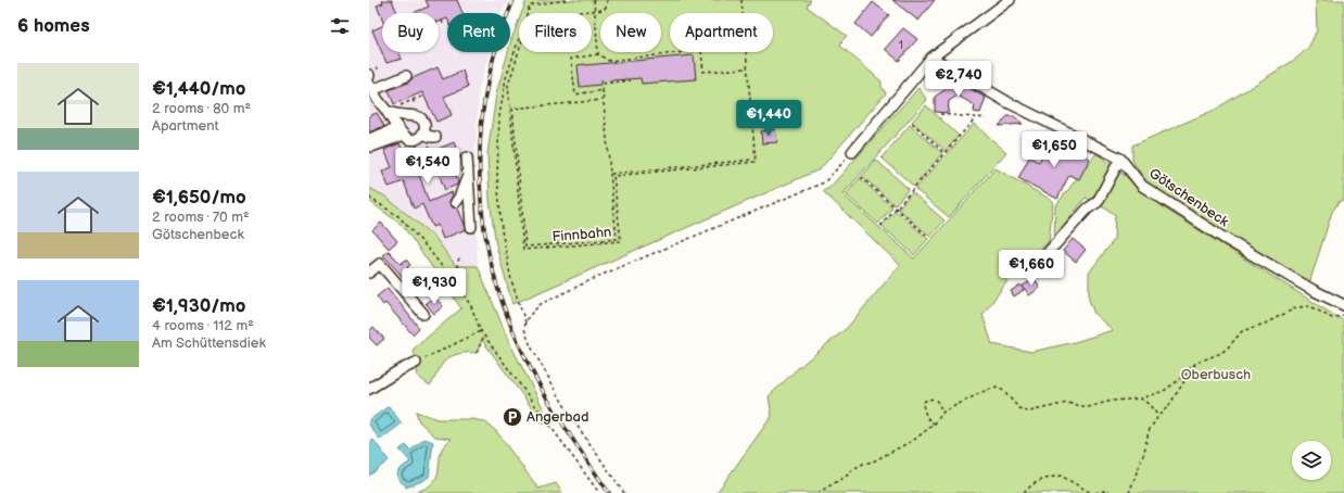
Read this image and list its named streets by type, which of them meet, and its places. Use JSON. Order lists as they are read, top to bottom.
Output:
{
  "streets": {
    "street": ["Götschenbeck"],
    "path": ["Finnbahn"]
  },
  "parks": ["Oberbusch"],
  "places": {
    "parking": ["Angerbad"]
  },
  "house_numbers": ["1"],
  "page": {
    "heading": "6 homes",
    "chip": [
      "Buy",
      "Rent",
      "Filters",
      "New",
      "Apartment"
    ],
    "list": [
      {
        "name": "€1,440/mo",
        "note": "2 rooms · 80 m² · Apartment"
      },
      {
        "name": "€1,650/mo",
        "note": "2 rooms · 70 m² · Götschenbeck"
      },
      {
        "name": "€1,930/mo",
        "note": "4 rooms · 112 m² · Am Schüttensdiek"
      }
    ],
    "price": [
      "€2,740",
      "€1,440",
      "€1,650",
      "€1,540",
      "€1,660",
      "€1,930"
    ]
  }
}
